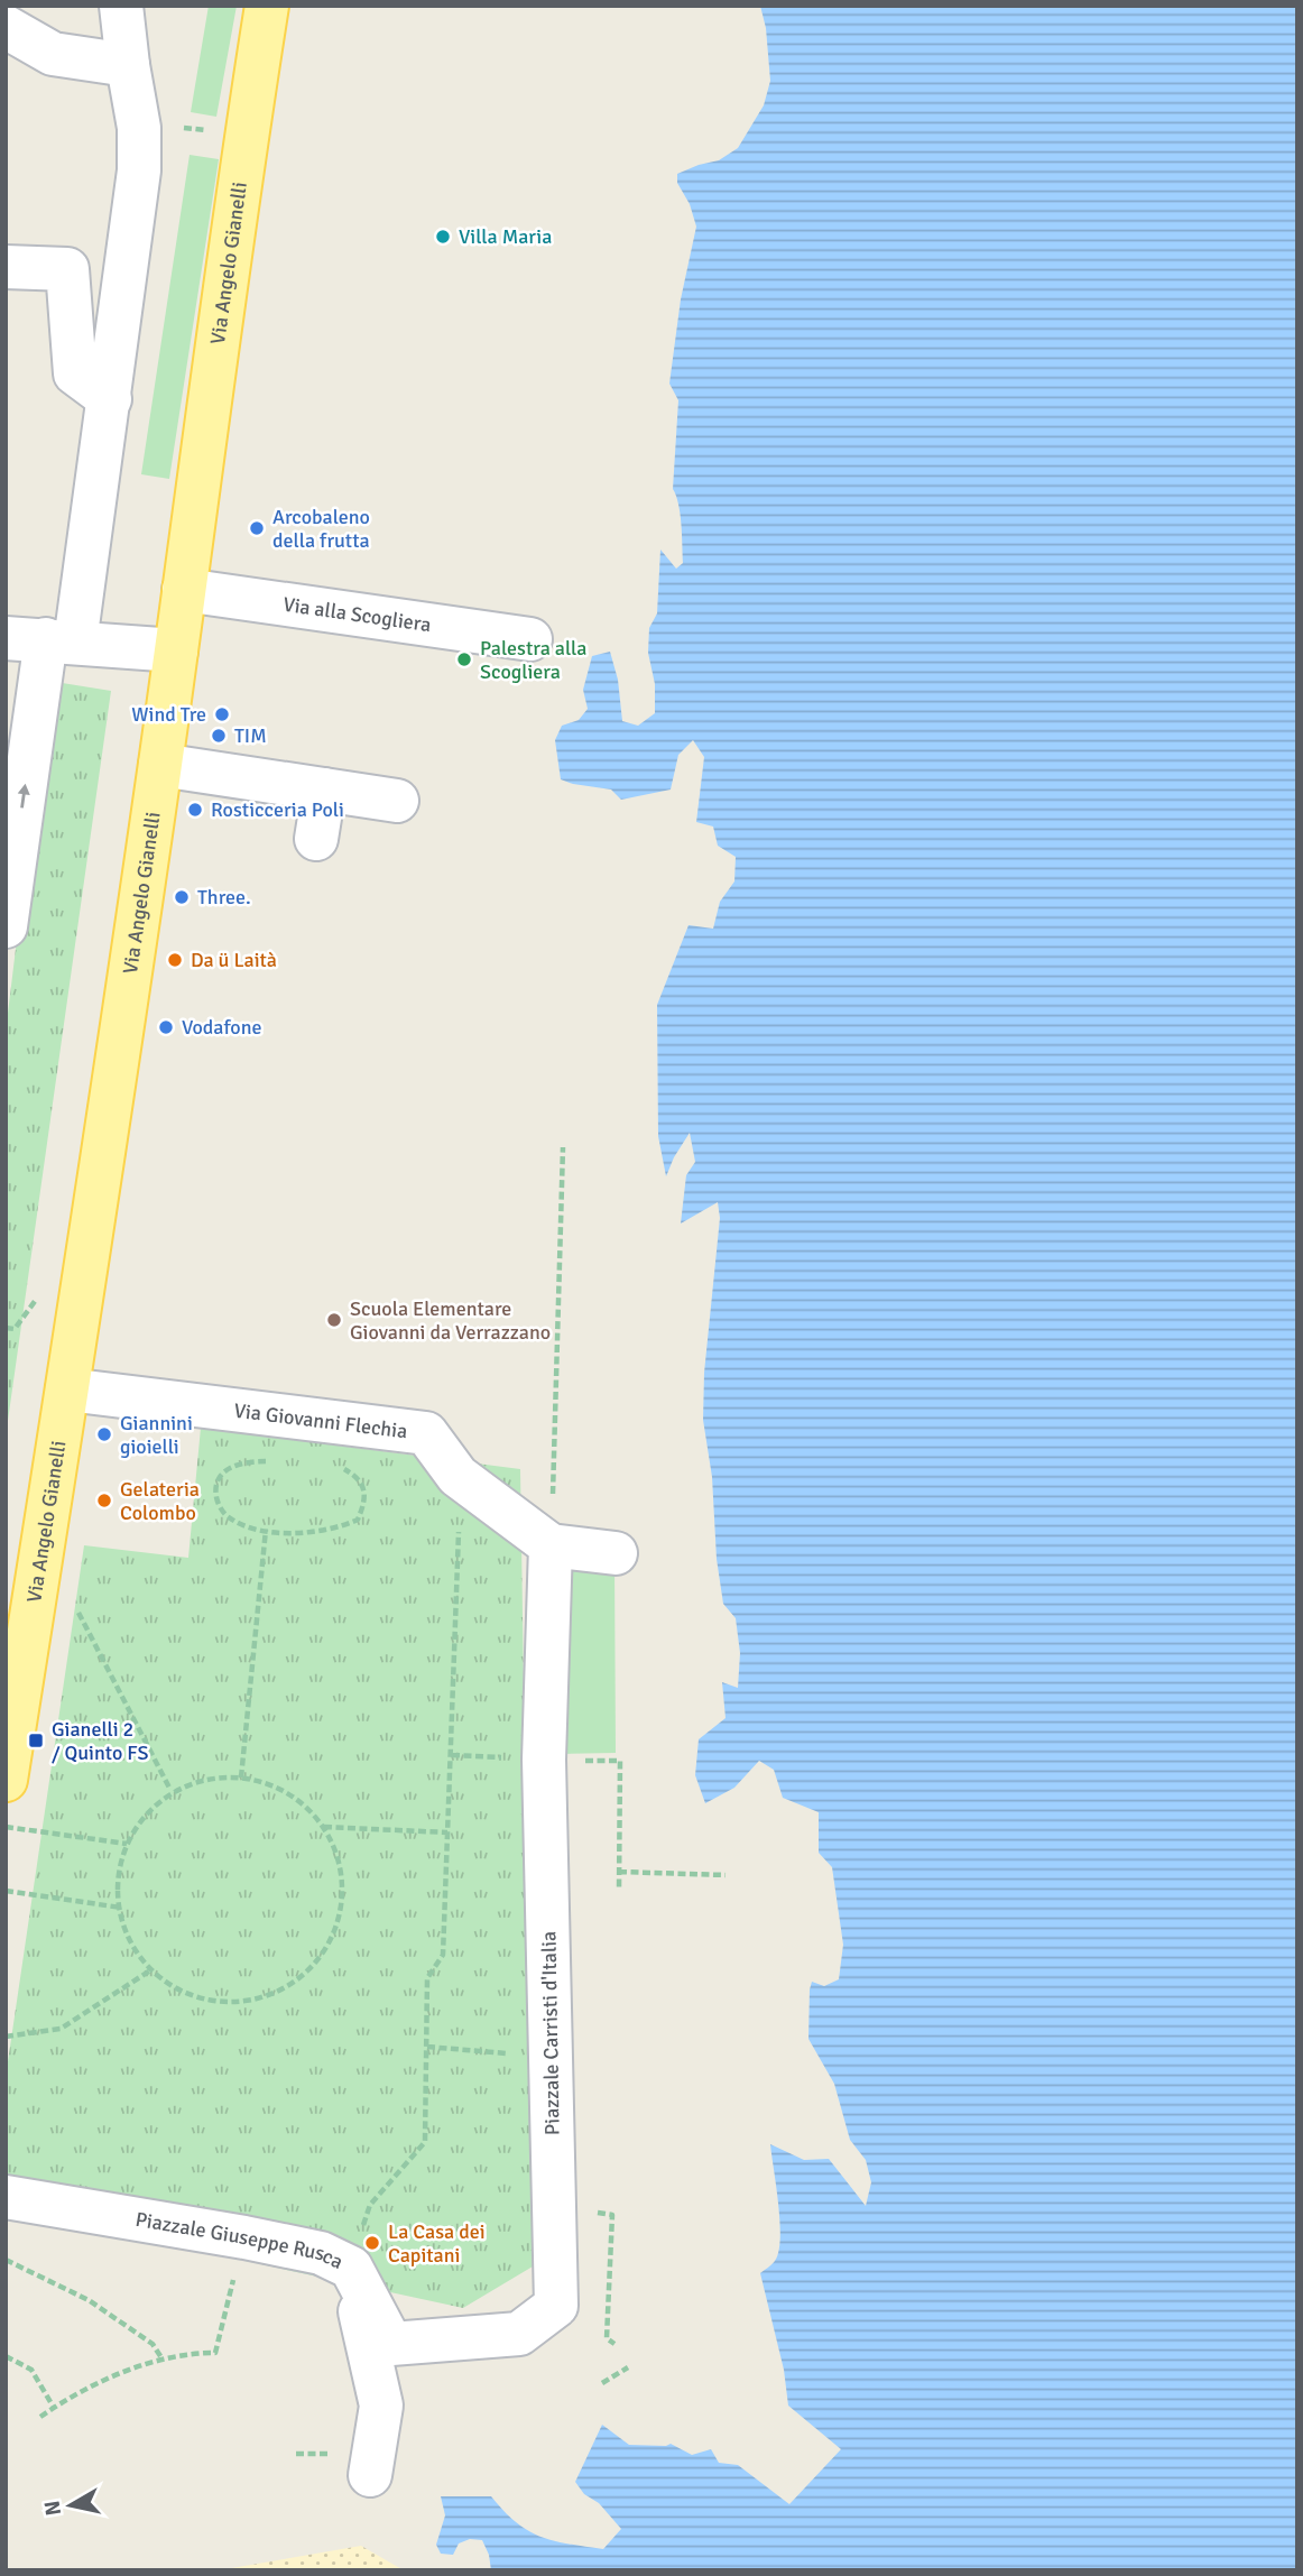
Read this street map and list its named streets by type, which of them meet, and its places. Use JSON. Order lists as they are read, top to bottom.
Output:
{
  "streets": {
    "main road": ["Via Angelo Gianelli"],
    "street": [
      "Via alla Scogliera",
      "Via Giovanni Flechia",
      "Piazzale Carristi d'Italia",
      "Piazzale Giuseppe Rusca"
    ]
  },
  "crossings": [
    ["Via Angelo Gianelli", "Via alla Scogliera"],
    ["Via Angelo Gianelli", "Via Giovanni Flechia"],
    ["Piazzale Carristi d'Italia", "Piazzale Giuseppe Rusca"]
  ],
  "places": {
    "other": [
      "Villa Maria",
      "Arcobaleno della frutta",
      "Palestra alla Scogliera",
      "Wind Tre",
      "TIM",
      "Rosticceria Poli",
      "Three.",
      "Da ü Laità",
      "Vodafone",
      "Scuola Elementare Giovanni da Verrazzano",
      "Giannini gioielli",
      "Gelateria Colombo",
      "La Casa dei Capitani"
    ],
    "transit": ["Gianelli 2 / Quinto FS"]
  },
  "north": "left"
}
